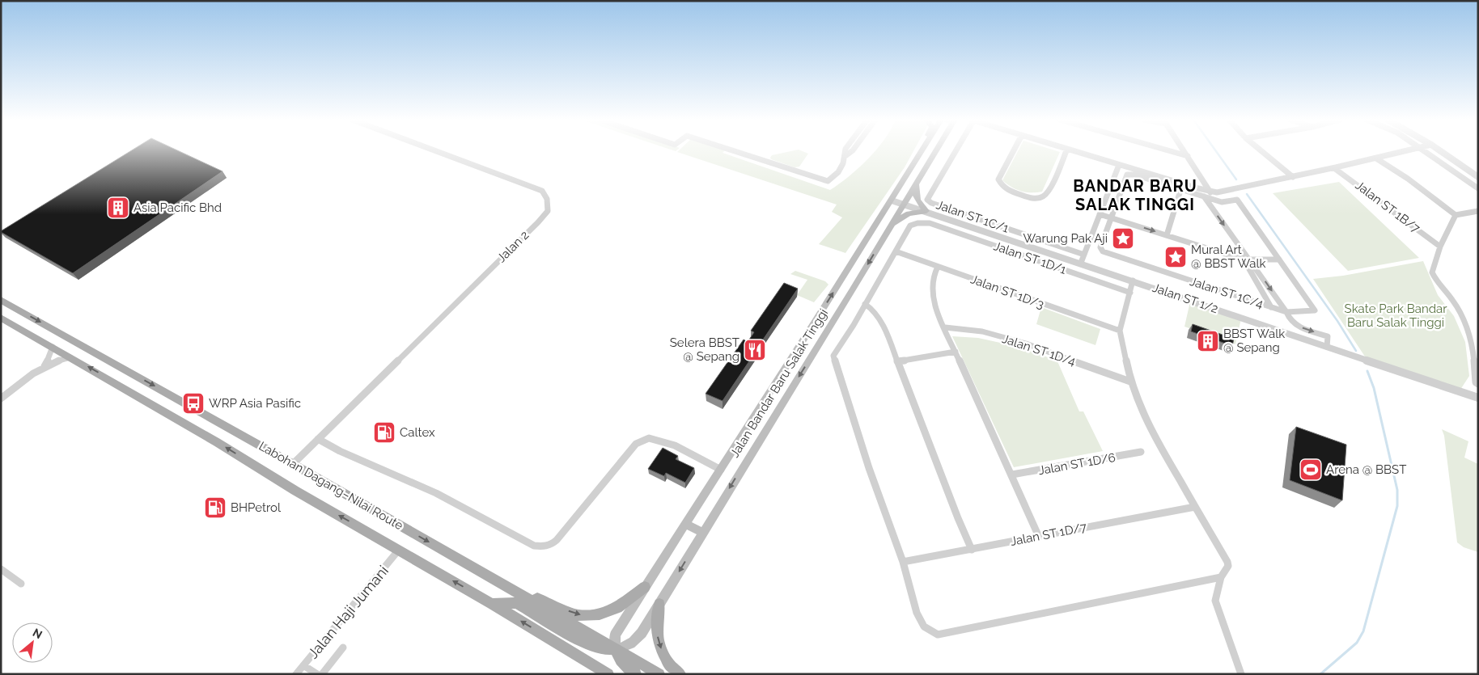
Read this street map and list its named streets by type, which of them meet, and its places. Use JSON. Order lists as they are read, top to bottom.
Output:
{
  "streets": {
    "main road": ["Jalan Bandar Baru Salak Tinggi", "Labohan Dagang–Nilai Route"],
    "street": [
      "Jalan ST 1B/7",
      "Jalan ST 1C/1",
      "Jalan 2",
      "Jalan ST 1D/1",
      "Jalan ST 1D/3",
      "Jalan ST 1C/4",
      "Jalan ST 1/2",
      "Jalan ST 1D/4",
      "Jalan ST 1D/6",
      "Jalan ST 1D/7",
      "Jalan Haji Jumani"
    ]
  },
  "crossings": [
    ["Jalan ST 1D/1", "Jalan ST 1D/3"],
    ["Jalan ST 1/2", "Jalan Bandar Baru Salak Tinggi"],
    ["Jalan Bandar Baru Salak Tinggi", "Labohan Dagang–Nilai Route"],
    ["Labohan Dagang–Nilai Route", "Jalan Haji Jumani"]
  ],
  "districts": ["BANDAR BARU SALAK TINGGI"],
  "parks": ["Skate Park Bandar Baru Salak Tinggi"],
  "places": {
    "building": ["Asia Pacific Bhd", "BBST Walk @ Sepang"],
    "place": ["Warung Pak Aji", "Mural Art @ BBST Walk"],
    "restaurant": ["Selera BBST @ Sepang"],
    "bus stop": ["WRP Asia Pasific"],
    "fuel station": ["Caltex", "BHPetrol"],
    "sports": ["Arena @ BBST"]
  },
  "north": "top right"
}
